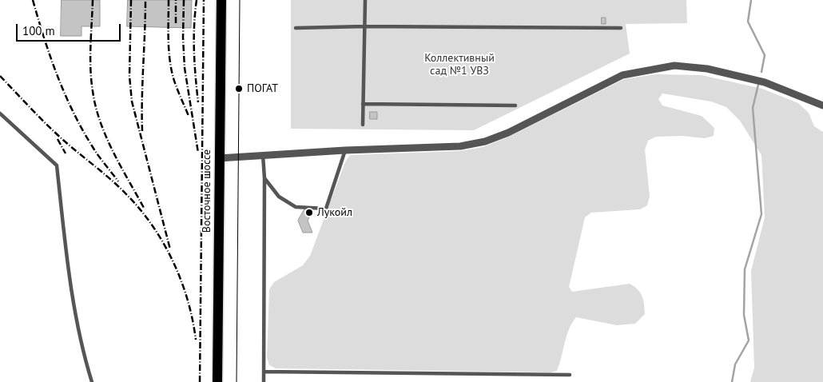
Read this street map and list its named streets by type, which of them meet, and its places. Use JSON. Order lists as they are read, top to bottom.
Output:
{
  "streets": {
    "main road": ["Восточное шоссе"]
  },
  "parks": ["Коллективный сад №1 УВЗ"],
  "places": ["ПОГАТ", "Лукойл"],
  "scale_bar": "100 m"
}
